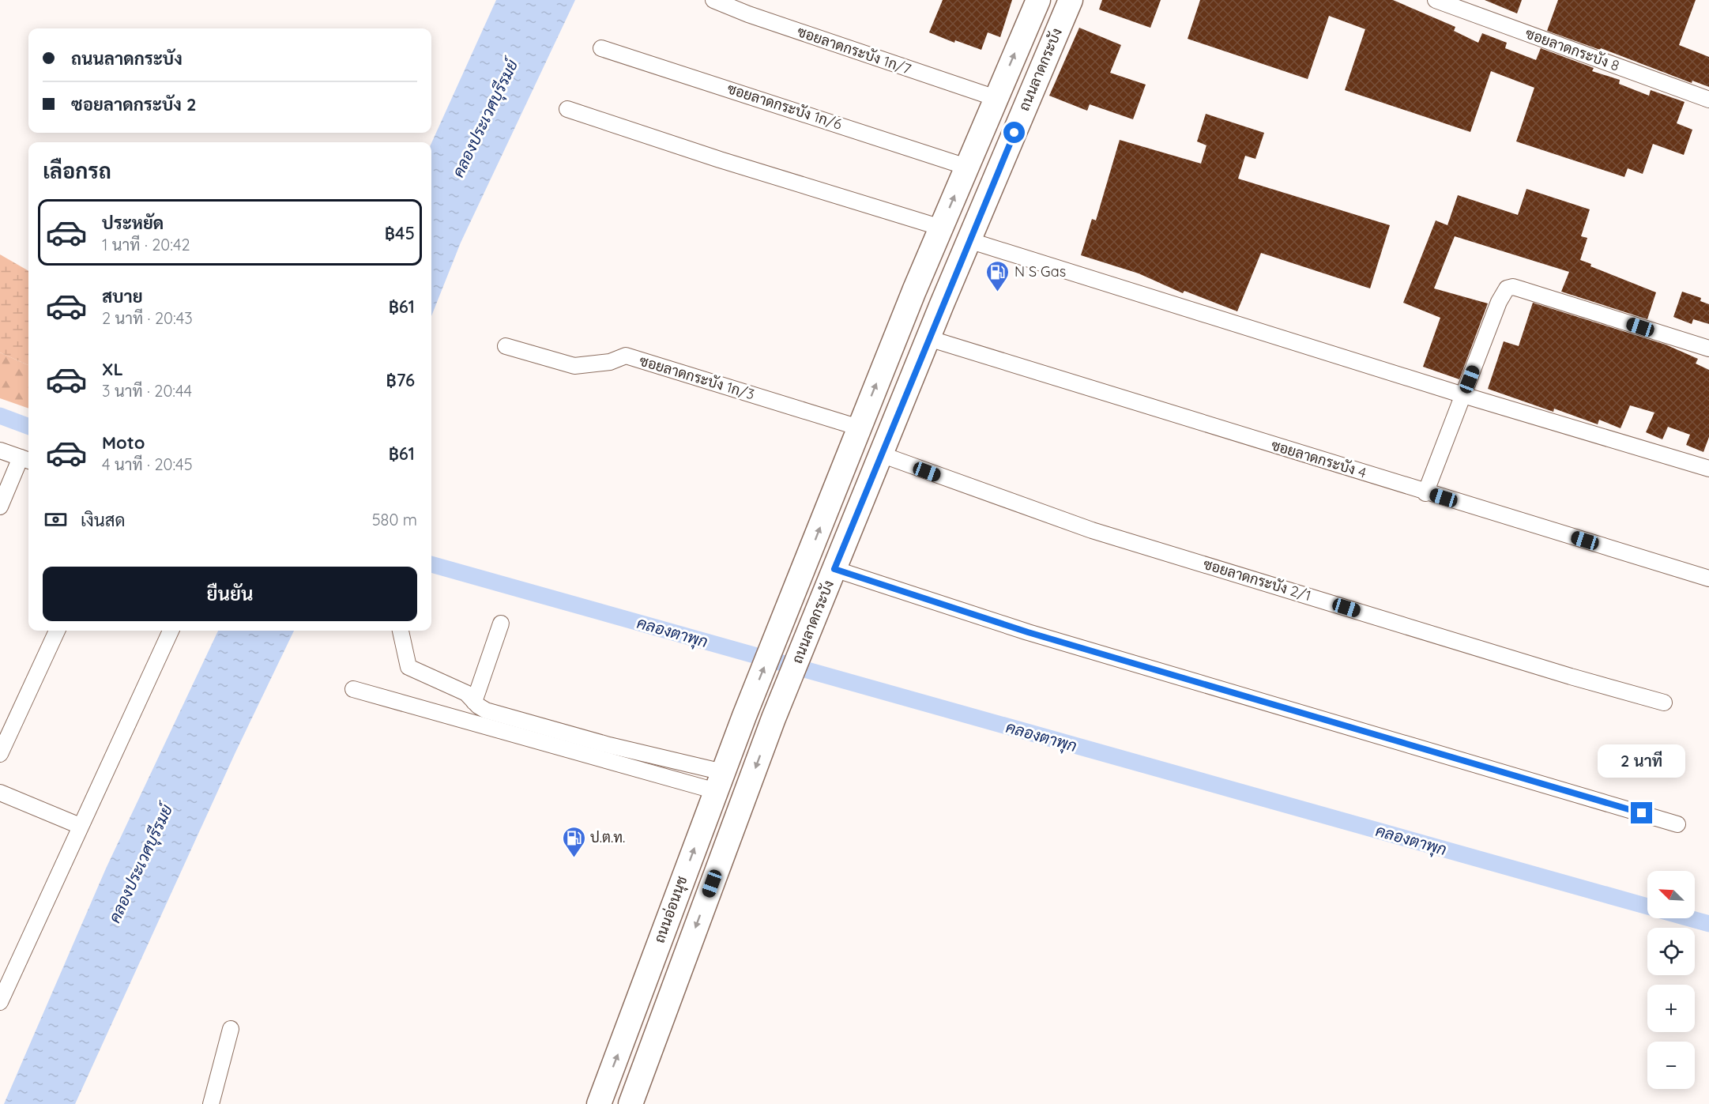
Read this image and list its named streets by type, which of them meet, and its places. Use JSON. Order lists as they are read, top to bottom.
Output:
{
  "streets": {
    "main road": ["ถนนลาดกระบัง", "ถนนอ่อนนุช"],
    "street": [
      "ซอยลาดกระบัง 8",
      "ซอยลาดกระบัง 1ก/7",
      "ซอยลาดกระบัง 1ก/6",
      "ซอยลาดกระบัง 1ก/3",
      "ซอยลาดกระบัง 4",
      "ซอยลาดกระบัง 2/1"
    ]
  },
  "crossings": [
    ["ซอยลาดกระบัง 1ก/7", "ถนนลาดกระบัง"],
    ["ถนนลาดกระบัง", "ซอยลาดกระบัง 1ก/6"],
    ["ถนนลาดกระบัง", "ซอยลาดกระบัง 1ก/3"],
    ["ถนนลาดกระบัง", "ซอยลาดกระบัง 4"],
    ["ถนนลาดกระบัง", "ซอยลาดกระบัง 2/1"],
    ["ถนนลาดกระบัง", "ถนนอ่อนนุช"]
  ],
  "water": ["คลองประเวศบุรีรมย์", "คลองตาพุก"],
  "places": {
    "fuel station": ["N S Gas", "ป.ต.ท."]
  },
  "north": "top left",
  "page": {
    "banner": ["ถนนลาดกระบัง", "ซอยลาดกระบัง 2"],
    "heading": "เลือกรถ",
    "list": [
      {
        "name": "ประหยัด",
        "note": "1 นาที · 20:42",
        "value": "฿45"
      },
      {
        "name": "สบาย",
        "note": "2 นาที · 20:43",
        "value": "฿61"
      },
      {
        "name": "XL",
        "note": "3 นาที · 20:44",
        "value": "฿76"
      },
      {
        "name": "Moto",
        "note": "4 นาที · 20:45",
        "value": "฿61"
      }
    ],
    "pay": ["เงินสด", "580 m"],
    "buttons": "ยืนยัน",
    "bubble": "2 นาที",
    "map_buttons": ["+", "−"]
  }
}
